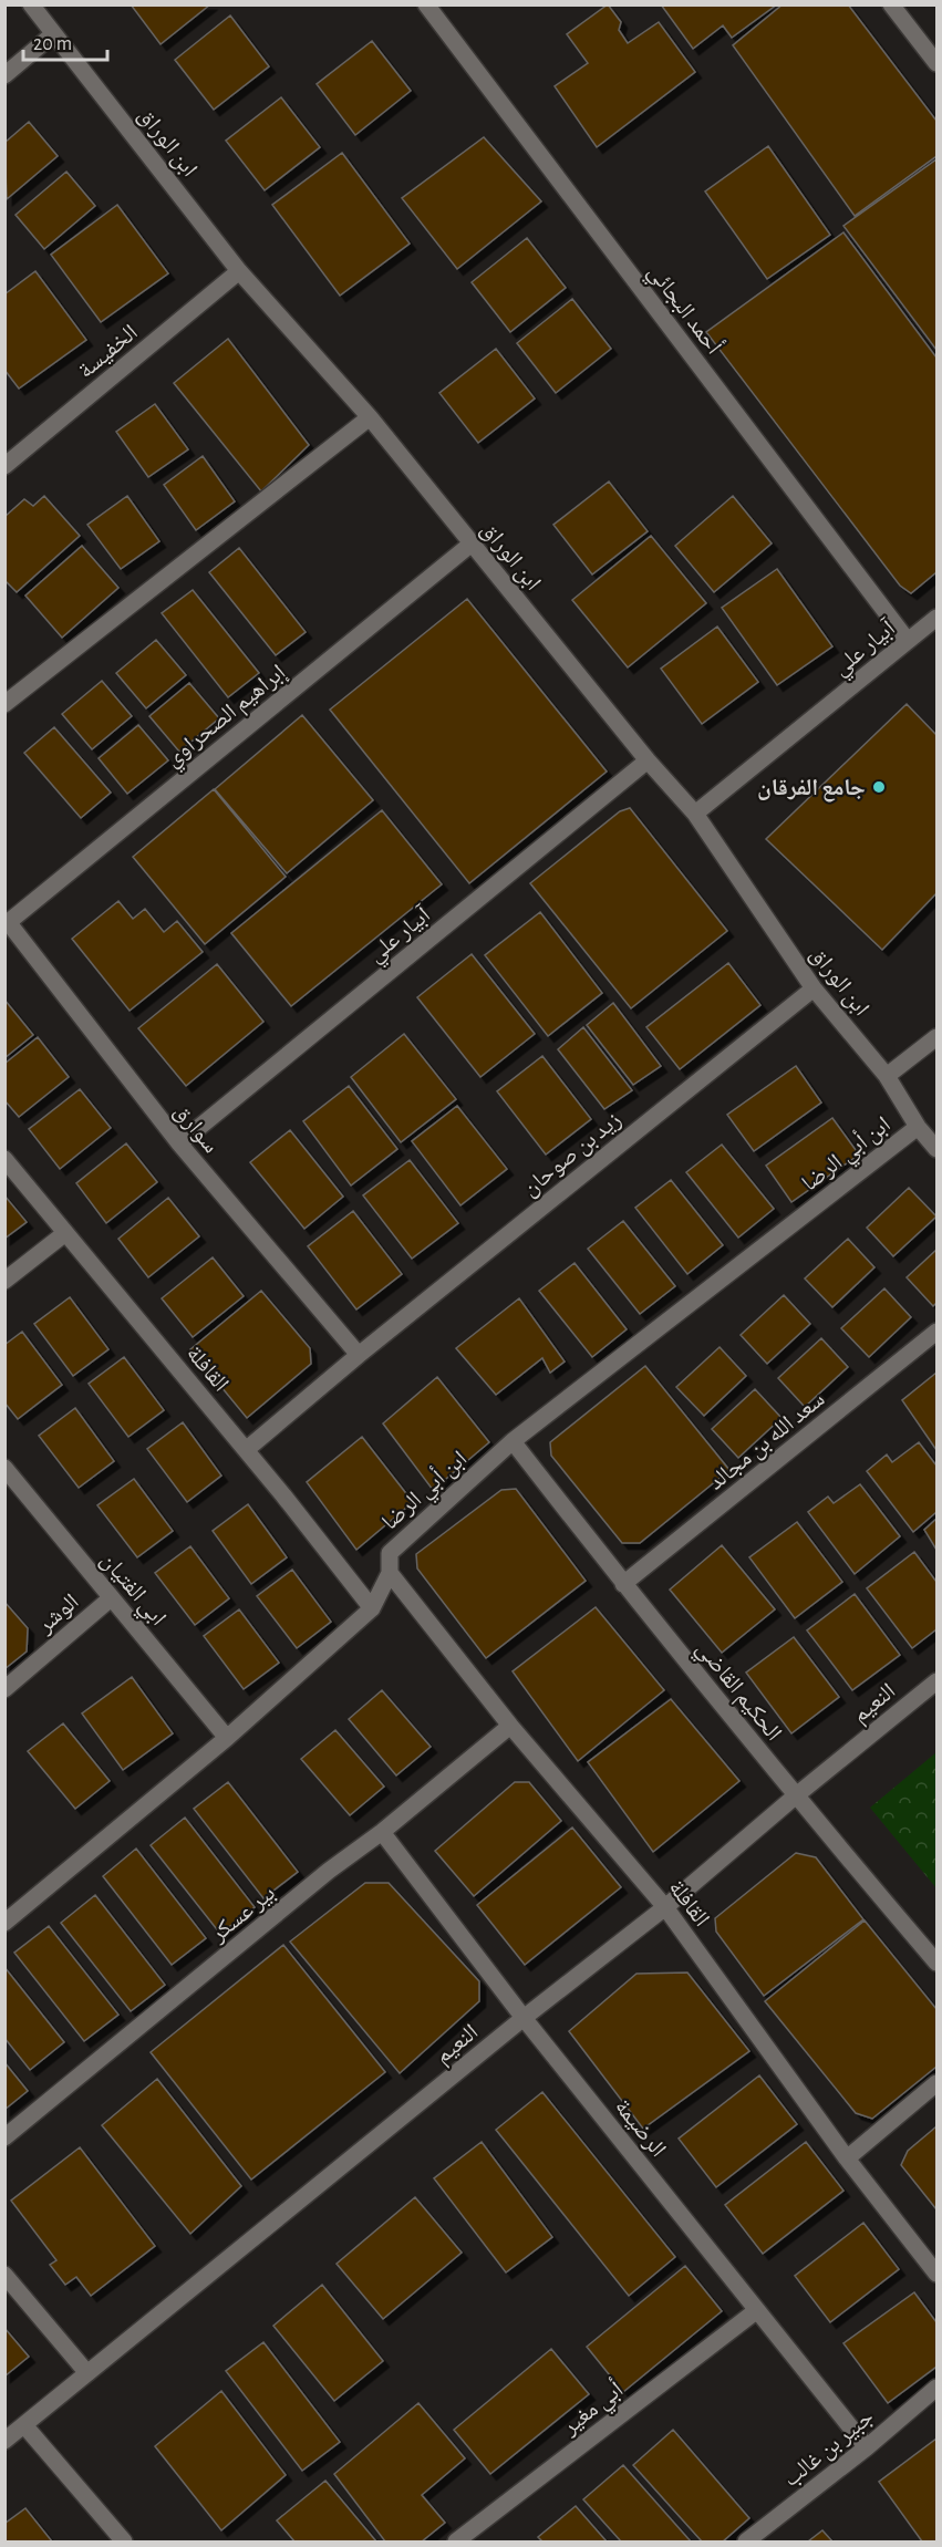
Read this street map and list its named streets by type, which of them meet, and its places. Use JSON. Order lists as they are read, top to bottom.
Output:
{
  "streets": {
    "street": [
      "ابن الوراق",
      "أحمد البجائي",
      "الخفيسة",
      "آبيار علي",
      "إبراهيم الصحراوي",
      "سوارق",
      "زيد بن صوحان",
      "ابن أبي الرضا",
      "القافلة",
      "سعد الله بن مجالد",
      "ابي الفتيان",
      "الوشر",
      "الحكيم القاضي",
      "النعيم",
      "بير عسكر",
      "الرضيمة",
      "أبي مغير",
      "جبير بن غالب"
    ]
  },
  "crossings": [
    ["ابن الوراق", "الخفيسة"],
    ["ابن الوراق", "آبيار علي"],
    ["ابن الوراق", "إبراهيم الصحراوي"],
    ["ابن الوراق", "زيد بن صوحان"],
    ["ابن الوراق", "ابن أبي الرضا"],
    ["أحمد البجائي", "آبيار علي"],
    ["آبيار علي", "سوارق"],
    ["إبراهيم الصحراوي", "سوارق"],
    ["سوارق", "زيد بن صوحان"],
    ["زيد بن صوحان", "القافلة"],
    ["ابن أبي الرضا", "القافلة"],
    ["ابن أبي الرضا", "ابي الفتيان"],
    ["ابن أبي الرضا", "الحكيم القاضي"],
    ["القافلة", "النعيم"],
    ["القافلة", "بير عسكر"],
    ["سعد الله بن مجالد", "الحكيم القاضي"],
    ["ابي الفتيان", "الوشر"],
    ["الحكيم القاضي", "النعيم"],
    ["النعيم", "الرضيمة"],
    ["بير عسكر", "الرضيمة"],
    ["الرضيمة", "أبي مغير"],
    ["الرضيمة", "جبير بن غالب"]
  ],
  "places": ["جامع الفرقان"],
  "scale_bar": "20 m"
}
